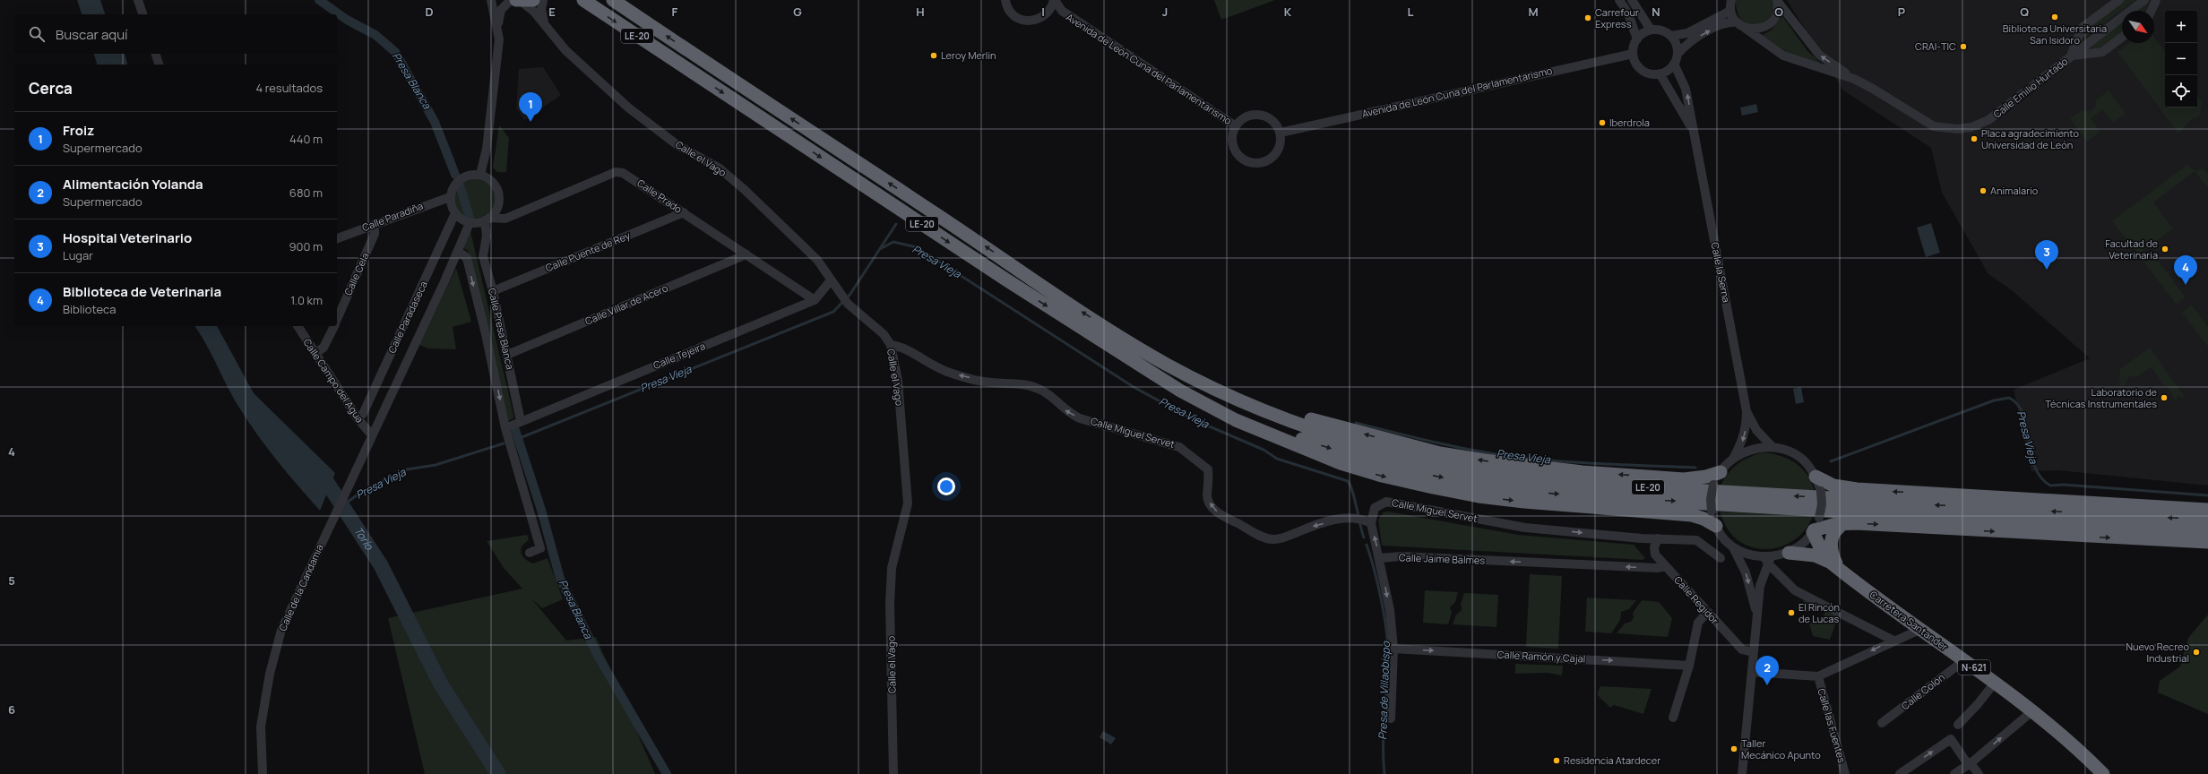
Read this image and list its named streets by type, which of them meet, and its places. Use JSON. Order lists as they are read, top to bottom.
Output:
{
  "streets": {
    "highway": ["LE-20", "Carretera Santander", "N-621"],
    "street": [
      "Avenida de León Cuna del Parlamentarismo",
      "Calle Emilio Hurtado",
      "Calle el Vago",
      "Calle Prado",
      "Calle Paradiña",
      "Calle Puente de Rey",
      "Calle la Serna",
      "Calle Cela",
      "Calle Villar de Acero",
      "Calle Paradaseca",
      "Calle Presa Blanca",
      "Calle Tejeira",
      "Calle Campo del Agua",
      "Calle Miguel Servet",
      "Calle Jaime Balmes",
      "Calle de la Candamia",
      "Calle Regidor",
      "Calle Ramón y Cajal",
      "Calle Colón",
      "Calle las Fuentes"
    ]
  },
  "crossings": [
    ["Avenida de León Cuna del Parlamentarismo", "Calle la Serna"],
    ["Calle el Vago", "Calle Tejeira"],
    ["Calle el Vago", "Calle Miguel Servet"],
    ["Calle Prado", "Calle Paradiña"],
    ["Calle Prado", "Calle Puente de Rey"],
    ["Calle Prado", "Calle Villar de Acero"],
    ["Calle Prado", "Calle Paradaseca"],
    ["Calle Prado", "Calle Presa Blanca"],
    ["Calle Prado", "Calle Tejeira"],
    ["Calle Prado", "Calle de la Candamia"],
    ["Calle Paradiña", "Calle Cela"],
    ["Calle Paradiña", "Calle Paradaseca"],
    ["Calle Paradiña", "Calle Presa Blanca"],
    ["Calle Paradiña", "Calle de la Candamia"],
    ["Calle Puente de Rey", "Calle Presa Blanca"],
    ["Calle la Serna", "N-621"],
    ["Calle Cela", "Calle Campo del Agua"],
    ["Calle Villar de Acero", "Calle Presa Blanca"],
    ["Calle Paradaseca", "Calle Presa Blanca"],
    ["Calle Paradaseca", "Calle Campo del Agua"],
    ["Calle Paradaseca", "Calle de la Candamia"],
    ["Calle Presa Blanca", "Calle Tejeira"],
    ["Calle Presa Blanca", "Calle de la Candamia"],
    ["Calle Campo del Agua", "Calle de la Candamia"],
    ["Calle Jaime Balmes", "Calle Regidor"],
    ["Carretera Santander", "N-621"],
    ["Carretera Santander", "Calle Colón"]
  ],
  "one_way": ["Calle Jaime Balmes", "Calle Ramón y Cajal"],
  "water": [
    "Presa Blanca",
    "Presa Vieja",
    "Torío",
    "Presa de Villaobispo"
  ],
  "places": [
    "Biblioteca Universitaria San Isidoro",
    "Carrefour Express",
    "CRAI-TIC",
    "Leroy Merlin",
    "Iberdrola",
    "Placa agradecimiento Universidad de León",
    "Animalario",
    "Facultad de Veterinaria",
    "Laboratorio de Técnicas Instrumentales",
    "El Rincón de Lucas",
    "Nuevo Recreo Industrial",
    "Taller Mecánico Apunto",
    "Residencia Atardecer"
  ],
  "north": "bottom right",
  "page": {
    "map_buttons": ["+", "−"],
    "search": "Buscar aquí",
    "heading": ["Cerca", "4 resultados"],
    "pins": [
      "1",
      "3",
      "4",
      "2"
    ],
    "list": [
      {
        "mark": "1",
        "name": "Froiz",
        "note": "Supermercado",
        "value": "440 m"
      },
      {
        "mark": "2",
        "name": "Alimentación Yolanda",
        "note": "Supermercado",
        "value": "680 m"
      },
      {
        "mark": "3",
        "name": "Hospital Veterinario",
        "note": "Lugar",
        "value": "900 m"
      },
      {
        "mark": "4",
        "name": "Biblioteca de Veterinaria",
        "note": "Biblioteca",
        "value": "1.0 km"
      }
    ]
  },
  "grid": {
    "columns": [
      "D",
      "E",
      "F",
      "G",
      "H",
      "I",
      "J",
      "K",
      "L",
      "M",
      "N",
      "O",
      "P",
      "Q"
    ],
    "rows": ["4", "5", "6"]
  }
}
